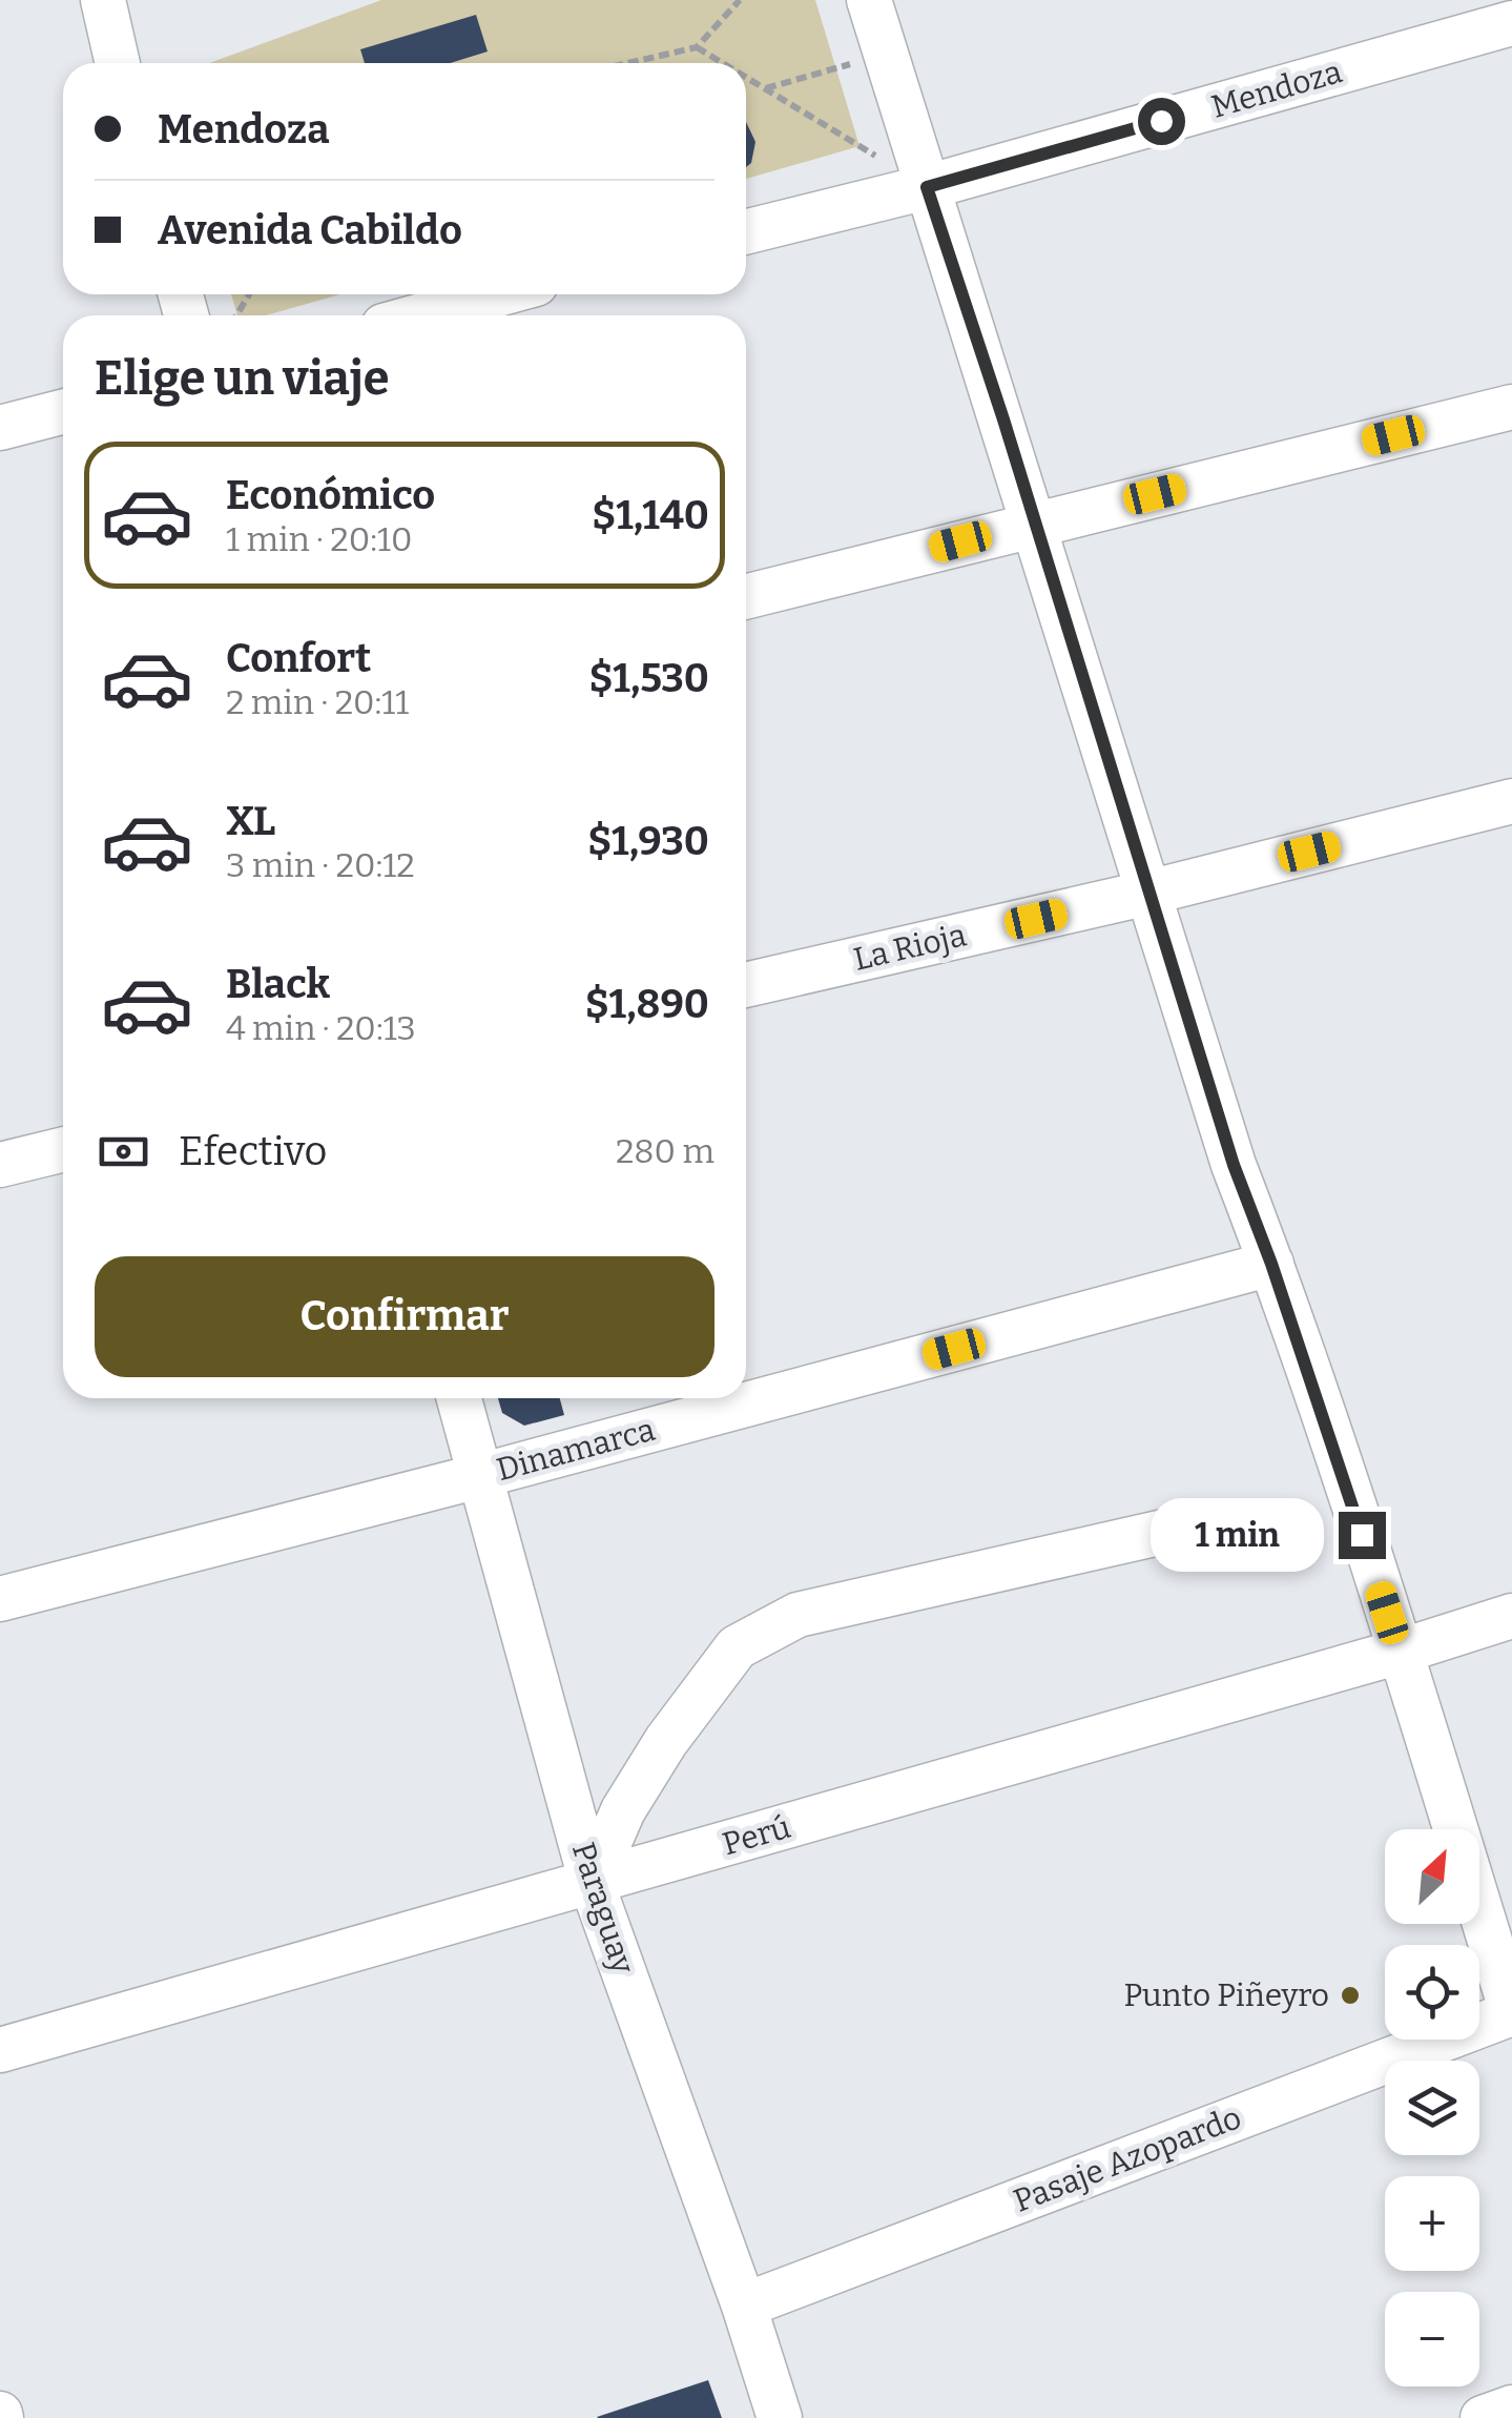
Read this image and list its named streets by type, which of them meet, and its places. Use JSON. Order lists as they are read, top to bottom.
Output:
{
  "streets": {
    "street": [
      "Mendoza",
      "La Rioja",
      "Dinamarca",
      "Perú",
      "Paraguay",
      "Pasaje Azopardo"
    ]
  },
  "crossings": [
    ["Dinamarca", "Paraguay"],
    ["Perú", "Paraguay"],
    ["Paraguay", "Pasaje Azopardo"]
  ],
  "places": ["Punto Piñeyro"],
  "north": "top right",
  "page": {
    "banner": ["Mendoza", "Avenida Cabildo"],
    "heading": "Elige un viaje",
    "list": [
      {
        "name": "Económico",
        "note": "1 min · 20:10",
        "value": "$1,140"
      },
      {
        "name": "Confort",
        "note": "2 min · 20:11",
        "value": "$1,530"
      },
      {
        "name": "XL",
        "note": "3 min · 20:12",
        "value": "$1,930"
      },
      {
        "name": "Black",
        "note": "4 min · 20:13",
        "value": "$1,890"
      }
    ],
    "pay": ["Efectivo", "280 m"],
    "buttons": "Confirmar",
    "bubble": "1 min",
    "map_buttons": ["+", "−"]
  }
}
